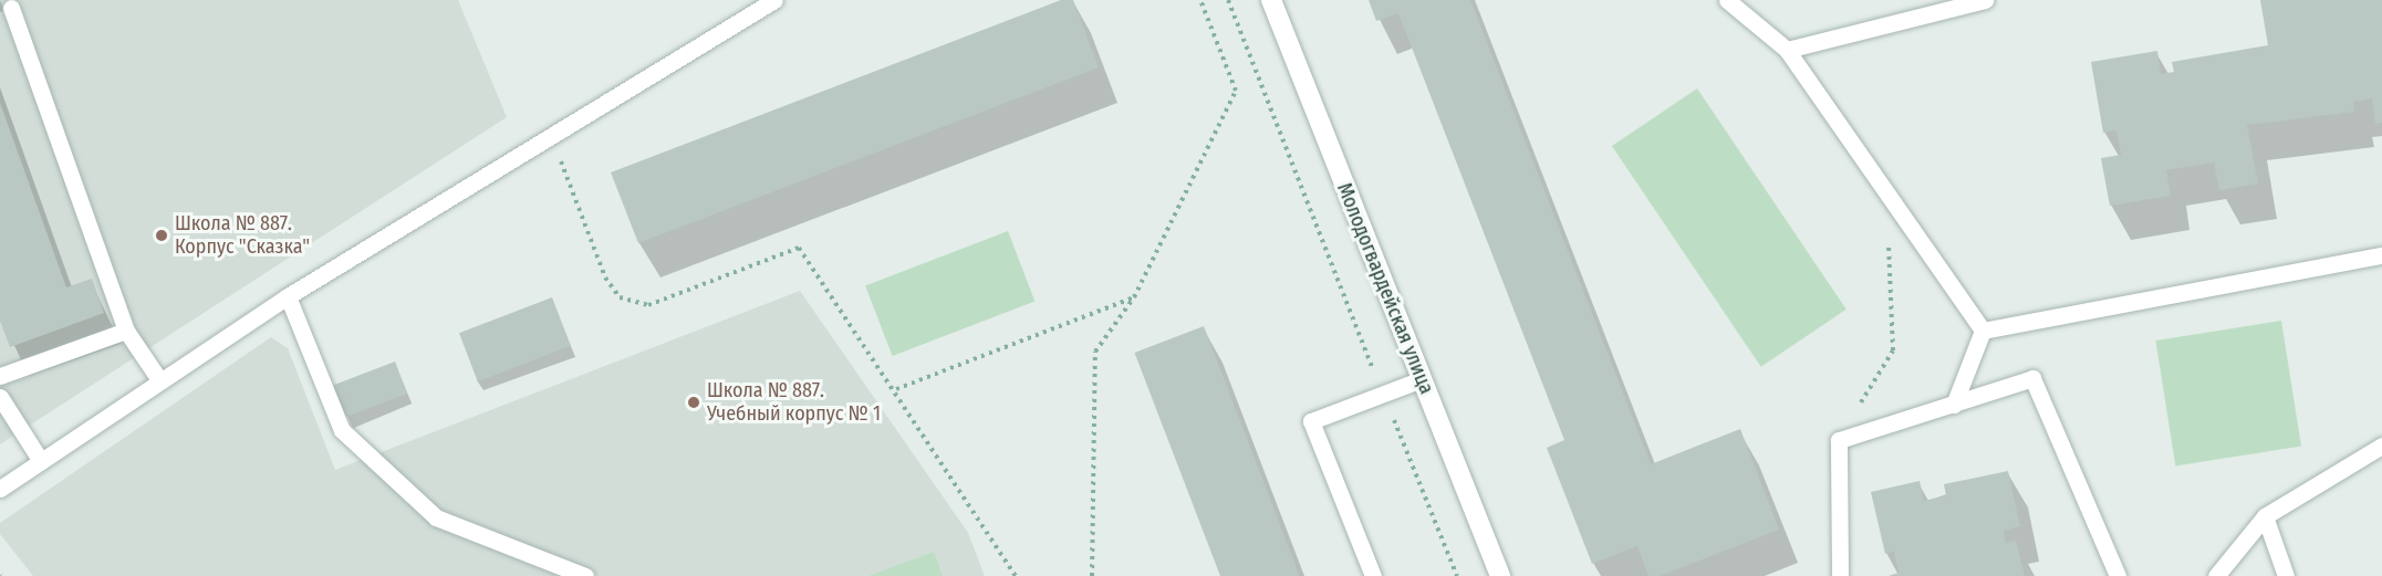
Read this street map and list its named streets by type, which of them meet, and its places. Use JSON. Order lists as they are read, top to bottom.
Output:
{
  "streets": {
    "street": ["Молодогвардейская улица"]
  },
  "places": ["Школа № 887. Корпус \"Сказка\"", "Школа № 887. Учебный корпус № 1"]
}
